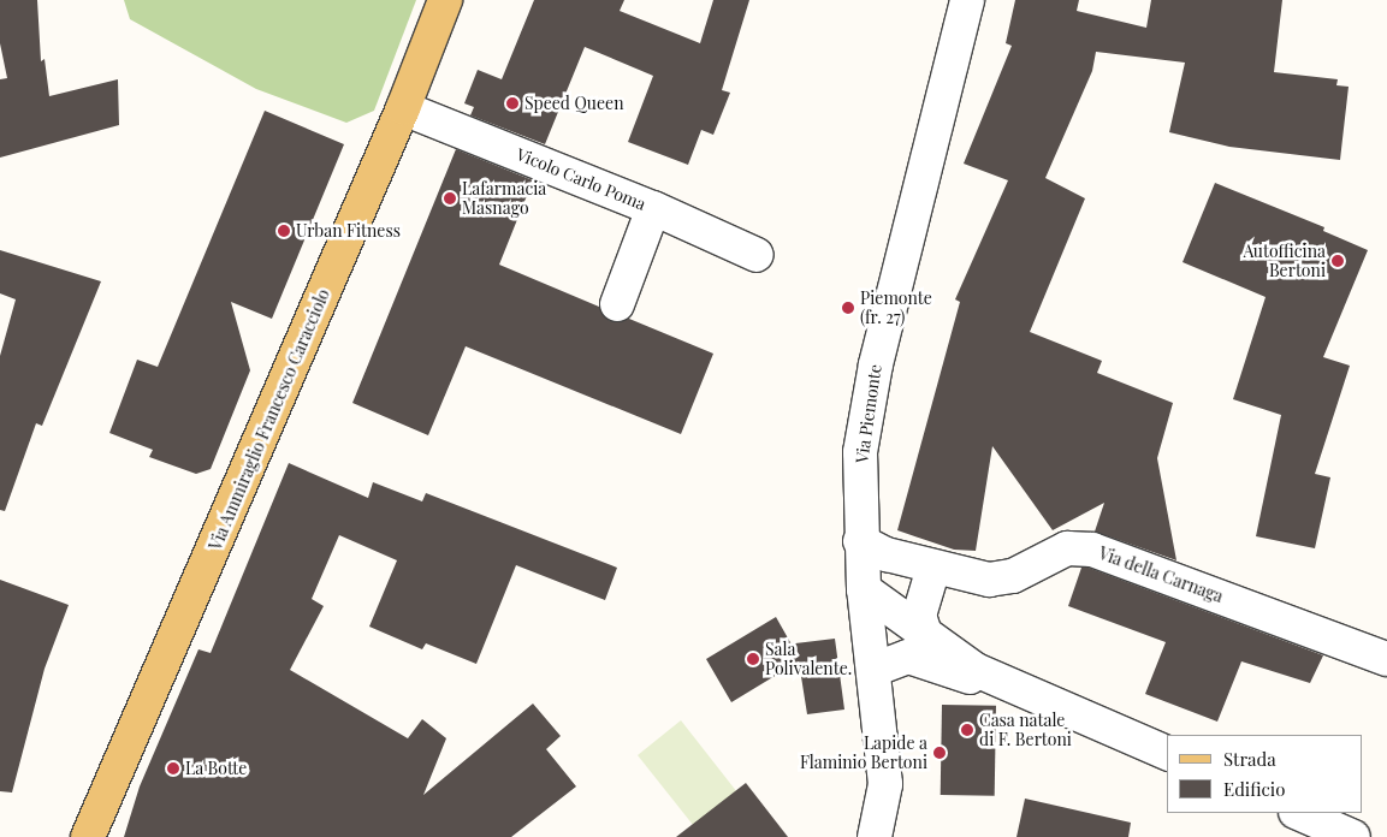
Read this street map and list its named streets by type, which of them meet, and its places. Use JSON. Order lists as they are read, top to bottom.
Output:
{
  "streets": {
    "main road": ["Via Ammiraglio Francesco Caracciolo"],
    "street": ["Vicolo Carlo Poma", "Via Piemonte", "Via della Carnaga"]
  },
  "crossings": [
    ["Vicolo Carlo Poma", "Via Ammiraglio Francesco Caracciolo"],
    ["Via Piemonte", "Via della Carnaga"]
  ],
  "places": [
    "Speed Queen",
    "Lafarmacia Masnago",
    "Urban Fitness",
    "Autofficina Bertoni",
    "Piemonte (fr. 27)",
    "Sala Polivalente.",
    "Casa natale di F. Bertoni",
    "Lapide a Flaminio Bertoni",
    "La Botte"
  ],
  "legend": ["Strada", "Edificio"]
}
